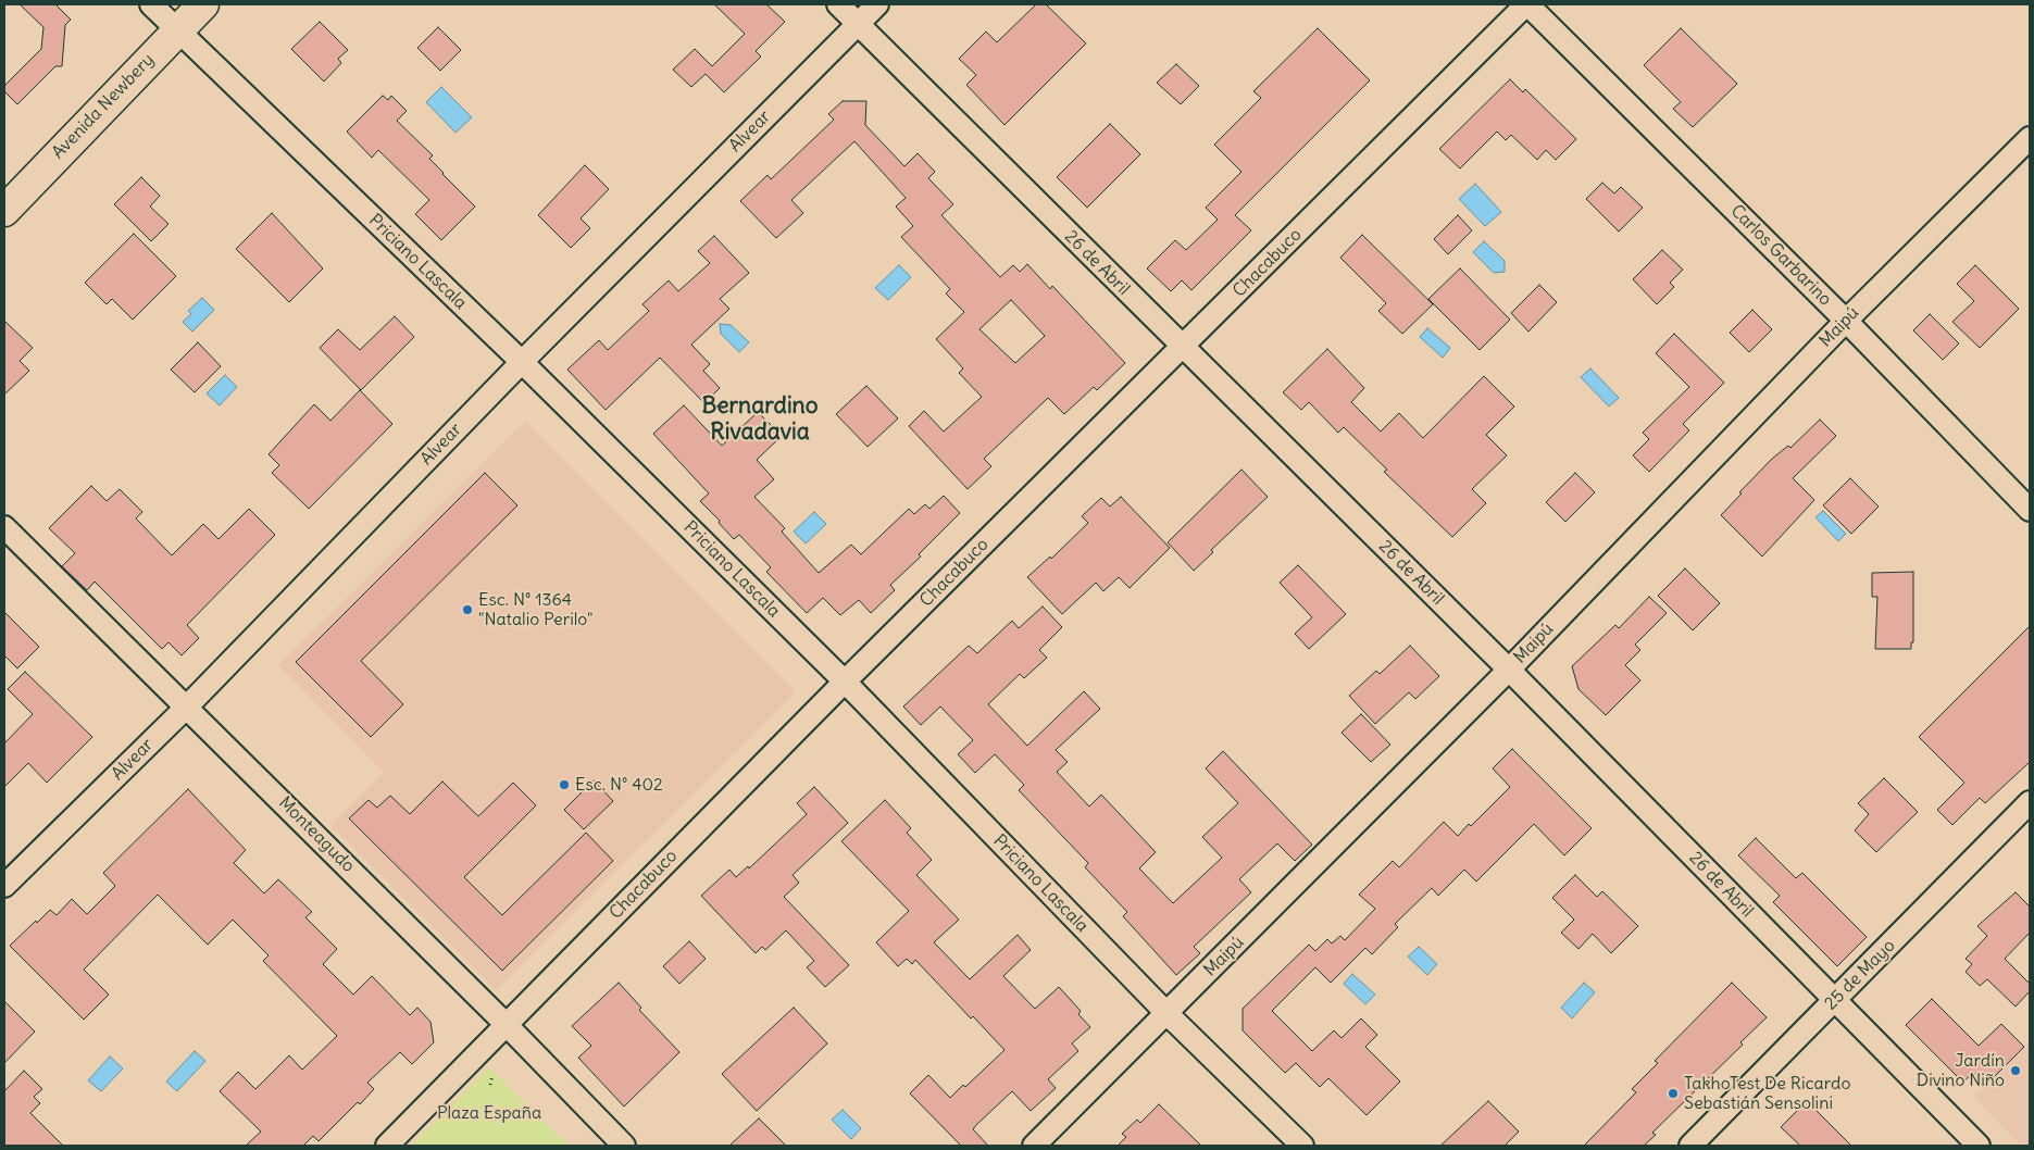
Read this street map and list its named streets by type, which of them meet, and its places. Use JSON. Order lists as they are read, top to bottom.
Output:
{
  "streets": {
    "main road": ["Avenida Newbery"],
    "street": [
      "Alvear",
      "Carlos Garbarino",
      "Priciano Lascala",
      "26 de Abril",
      "Chacabuco",
      "Maipú",
      "Monteagudo",
      "25 de Mayo"
    ]
  },
  "crossings": [
    ["Avenida Newbery", "Priciano Lascala"],
    ["Alvear", "Priciano Lascala"],
    ["Alvear", "26 de Abril"],
    ["Alvear", "Monteagudo"],
    ["Carlos Garbarino", "Chacabuco"],
    ["Carlos Garbarino", "Maipú"],
    ["Priciano Lascala", "Chacabuco"],
    ["Priciano Lascala", "Maipú"],
    ["26 de Abril", "Chacabuco"],
    ["26 de Abril", "Maipú"],
    ["26 de Abril", "25 de Mayo"],
    ["Chacabuco", "Monteagudo"]
  ],
  "districts": ["Bernardino Rivadavia"],
  "parks": ["Plaza España"],
  "places": [
    "Esc. N° 1364 \"Natalio Perilo\"",
    "Esc. N° 402",
    "Jardín Divino Niño",
    "TakhoTest De Ricardo Sebastián Sensolini"
  ]
}
